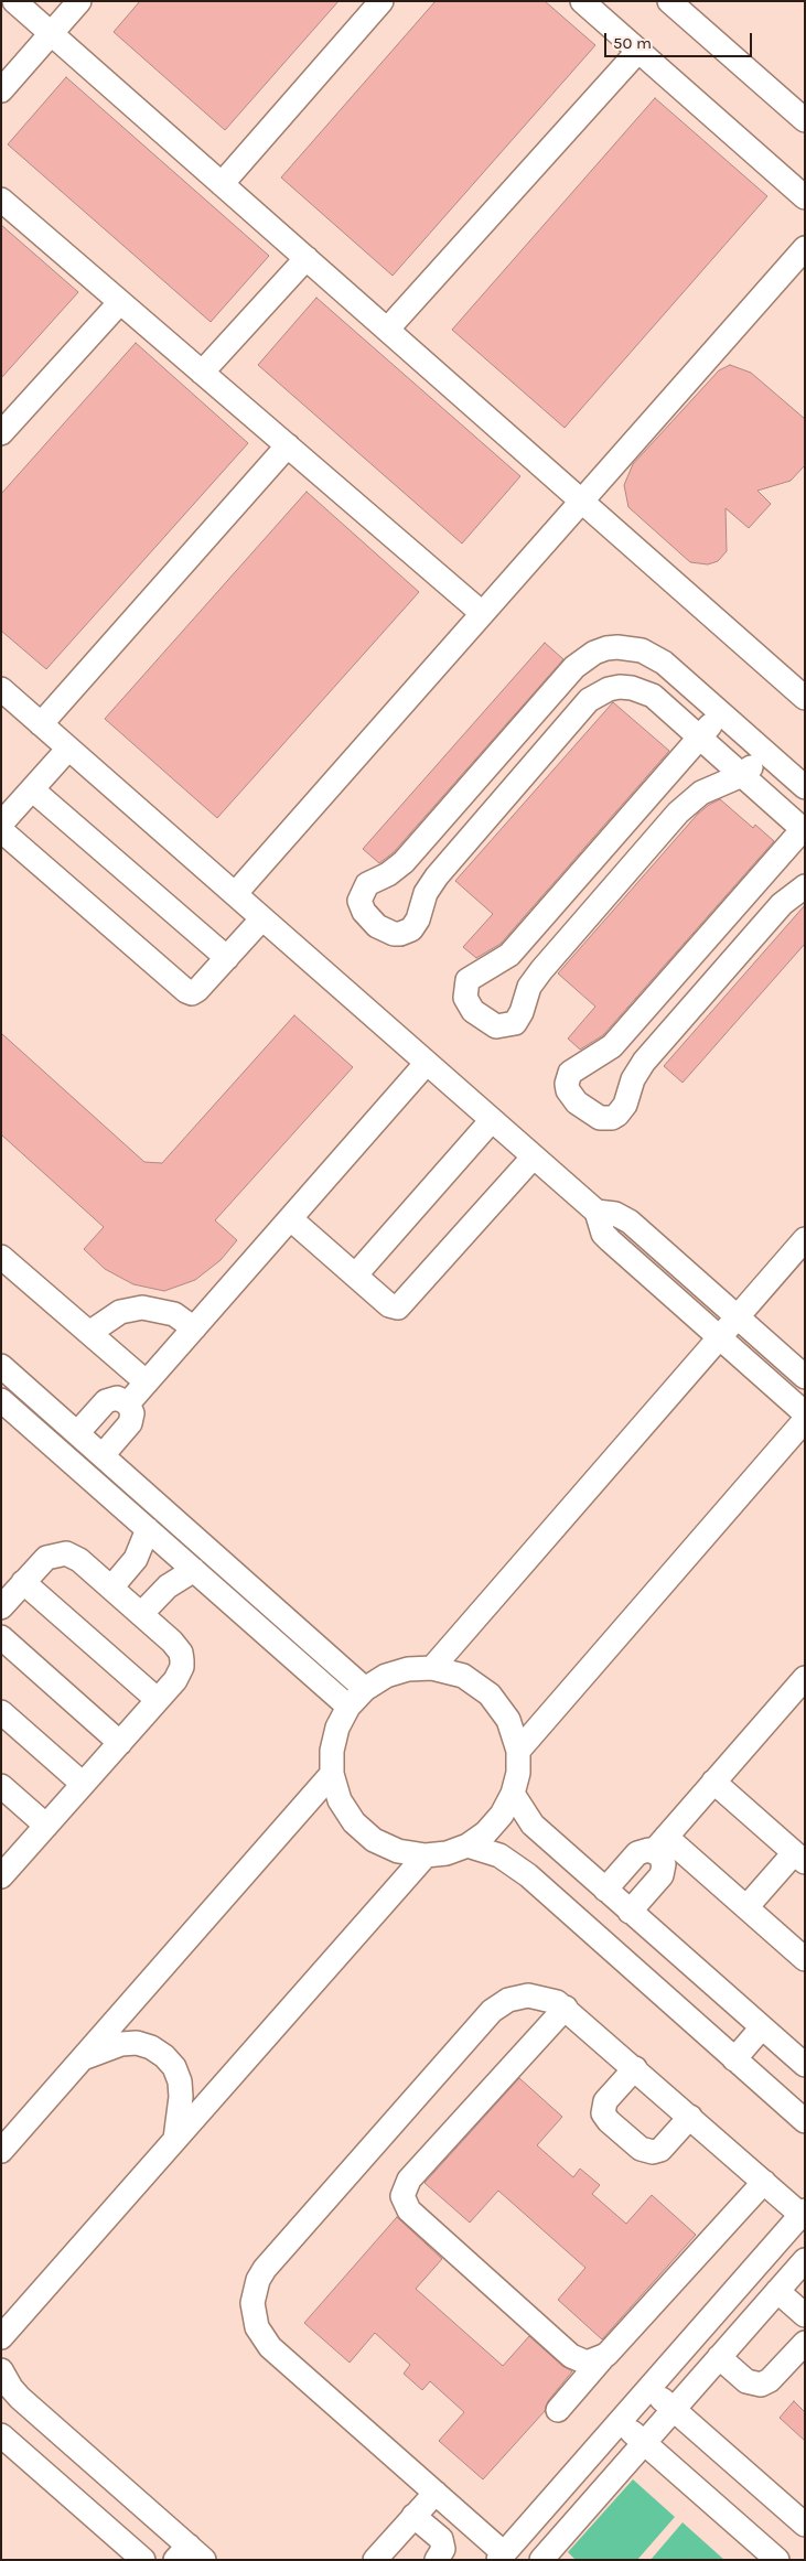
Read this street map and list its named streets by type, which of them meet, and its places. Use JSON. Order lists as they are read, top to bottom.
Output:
{
  "scale_bar": "50 m"
}
